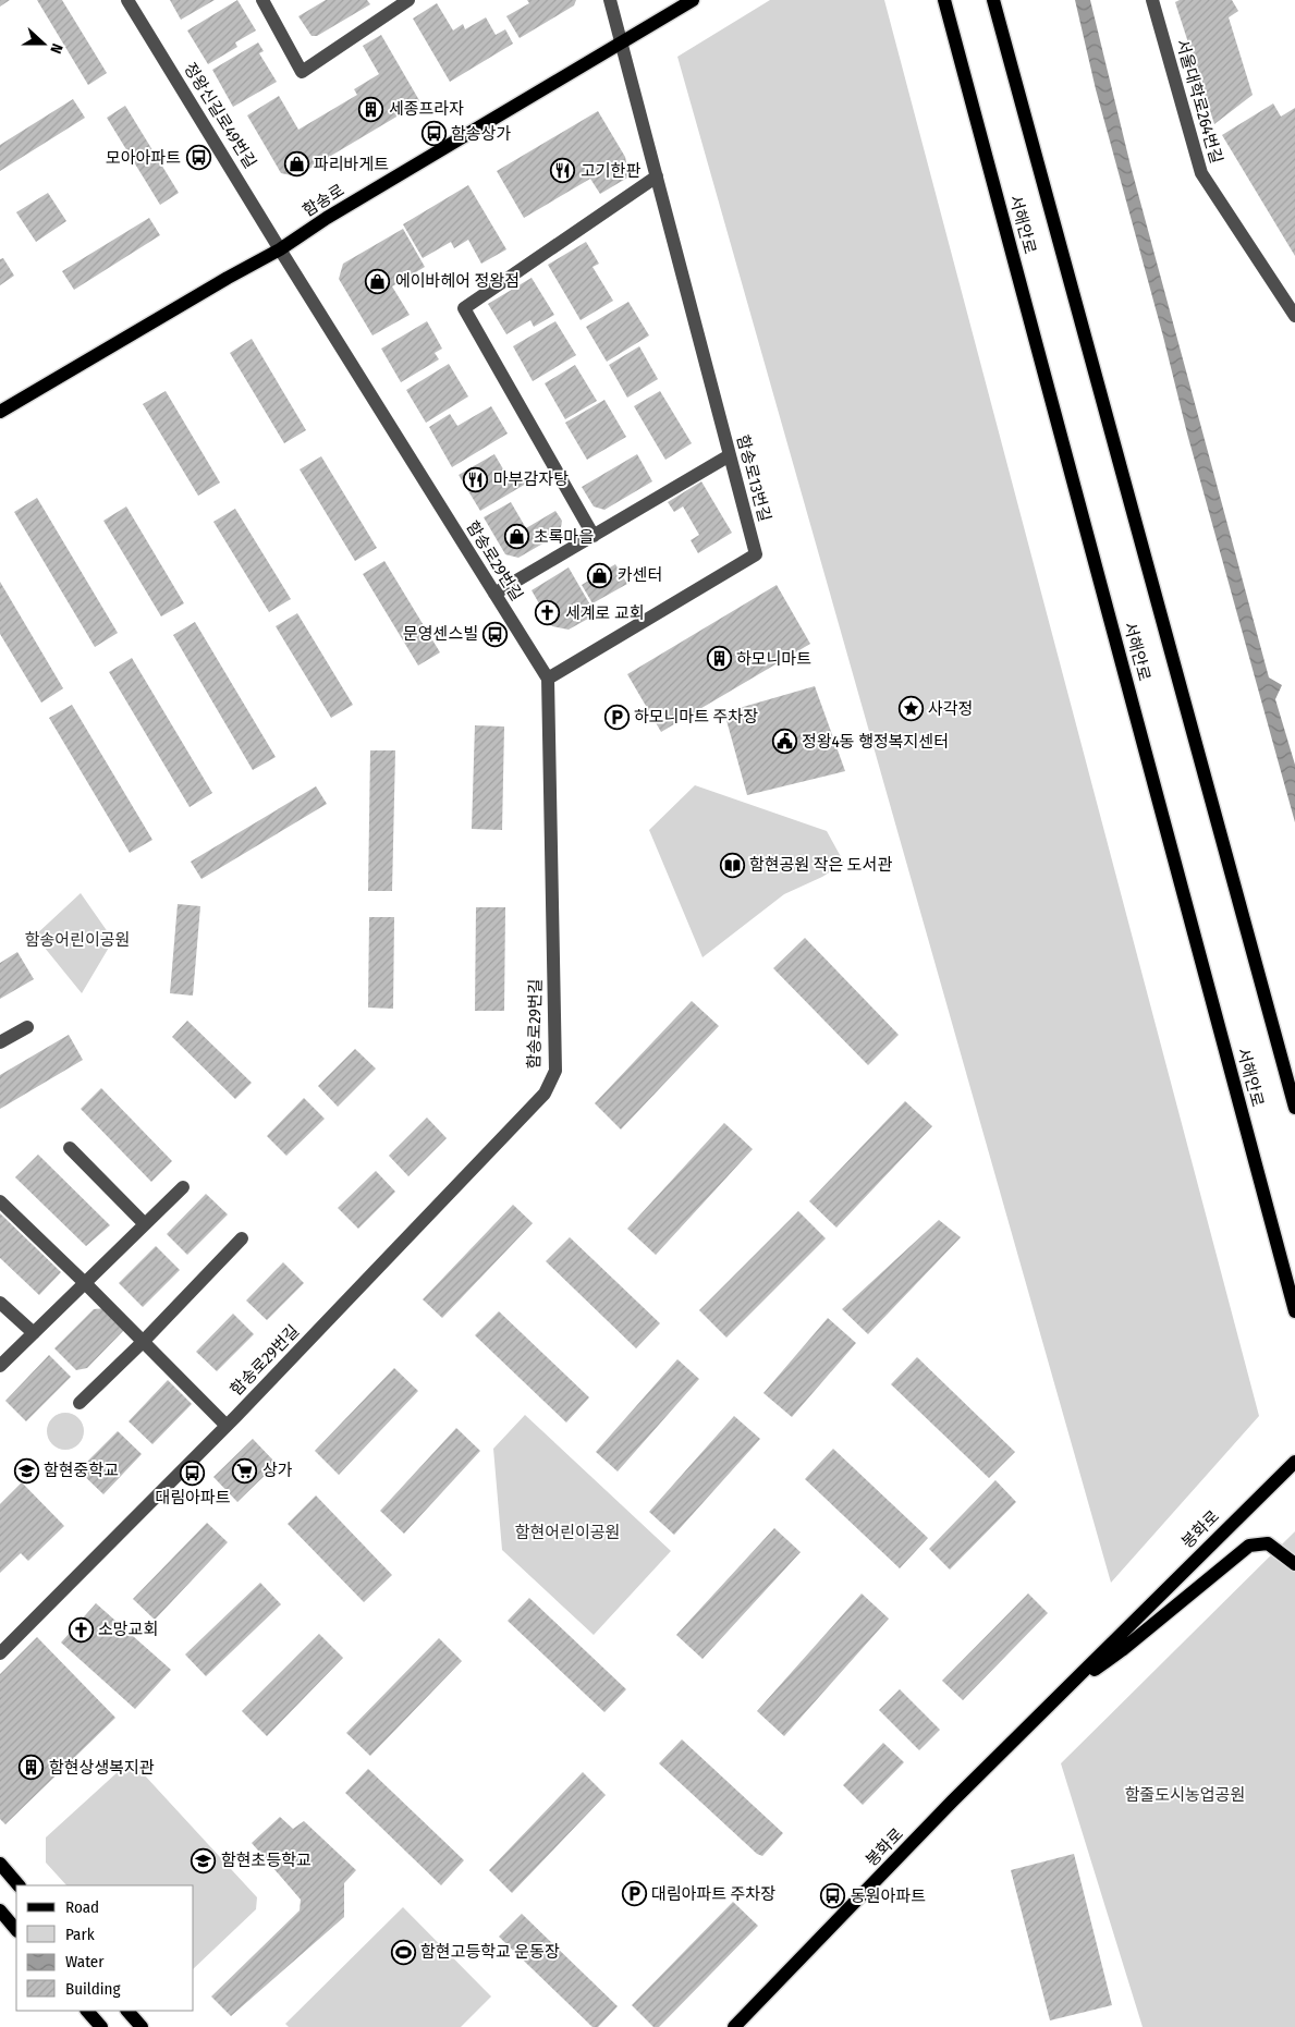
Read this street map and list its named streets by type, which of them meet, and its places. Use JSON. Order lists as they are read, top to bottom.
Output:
{
  "streets": {
    "main road": ["함송로", "서해안로", "봉화로"],
    "street": [
      "서울대학로264번길",
      "정왕신길로49번길",
      "함송로13번길",
      "함송로29번길"
    ]
  },
  "crossings": [
    ["정왕신길로49번길", "함송로"],
    ["정왕신길로49번길", "함송로29번길"],
    ["함송로", "함송로13번길"],
    ["함송로", "함송로29번길"],
    ["함송로13번길", "함송로29번길"]
  ],
  "parks": ["함송어린이공원", "함현어린이공원", "함줄도시농업공원"],
  "places": {
    "building": ["세종프라자", "하모니마트", "함현상생복지관"],
    "bus stop": [
      "함송상가",
      "모아아파트",
      "문영센스빌",
      "대림아파트",
      "동원아파트"
    ],
    "shop": [
      "파리바게트",
      "에이바헤어 정왕점",
      "초록마을",
      "카센터"
    ],
    "restaurant": ["고기한판", "마부감자탕"],
    "church": ["세계로 교회", "소망교회"],
    "place": ["사각정"],
    "parking": ["하모니마트 주차장", "대림아파트 주차장"],
    "public building": ["정왕4동 행정복지센터"],
    "library": ["함현공원 작은 도서관"],
    "school or university": ["함현중학교", "함현초등학교"],
    "supermarket": ["상가"],
    "sports": ["함현고등학교 운동장"]
  },
  "legend": [
    "Road",
    "Park",
    "Water",
    "Building"
  ],
  "north": "right"
}
